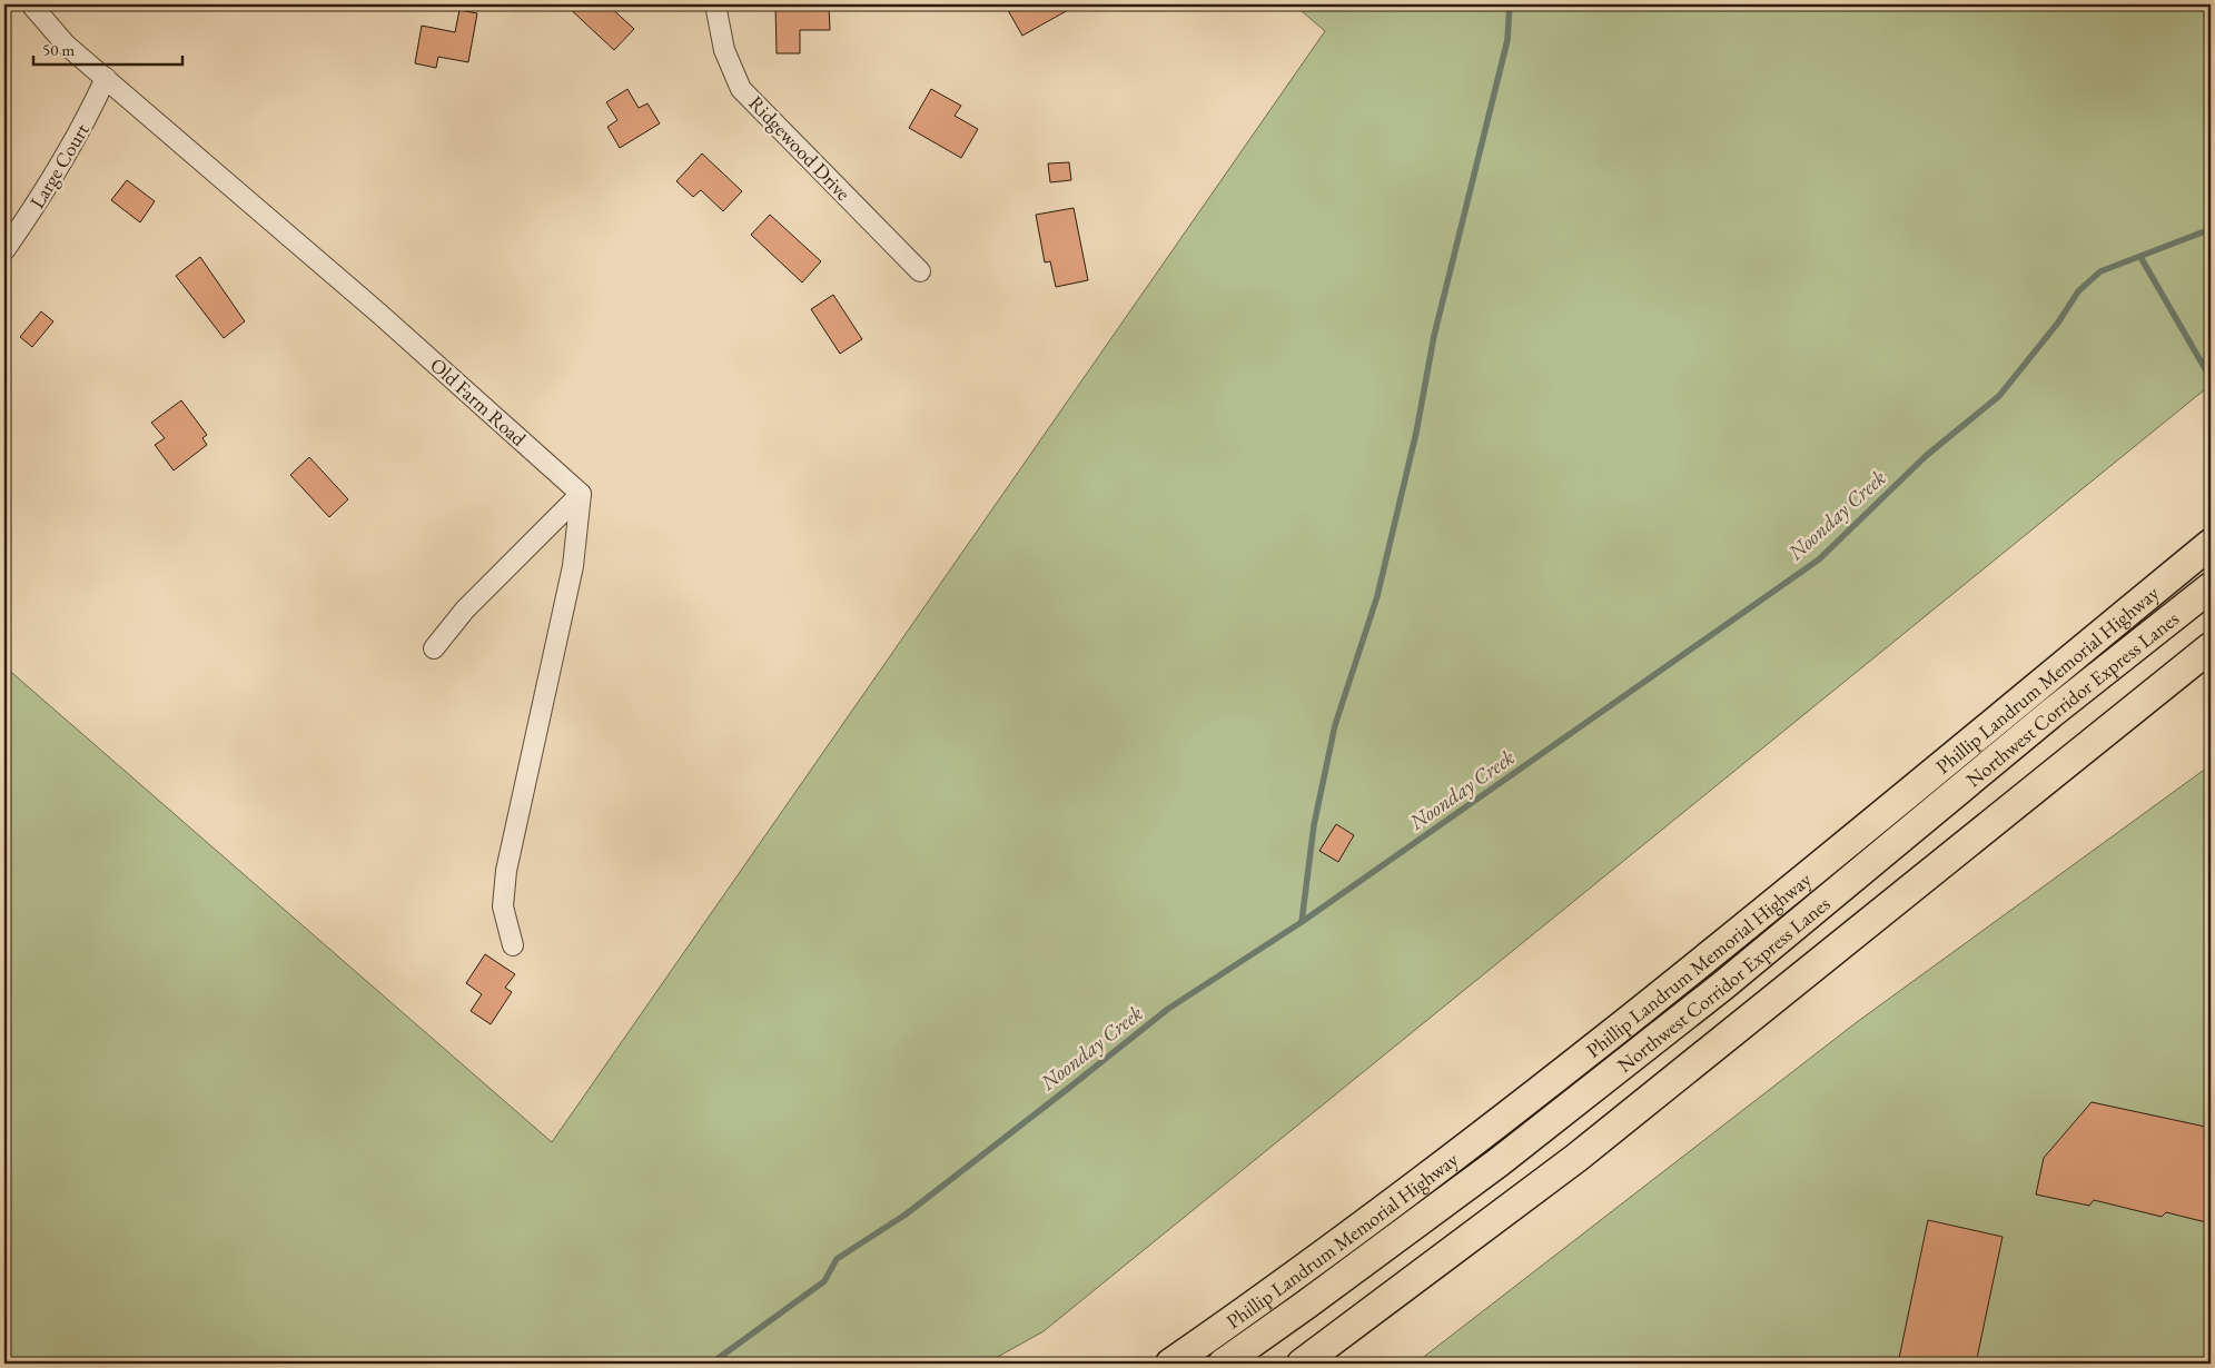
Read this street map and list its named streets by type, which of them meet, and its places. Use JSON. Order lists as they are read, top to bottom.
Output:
{
  "streets": {
    "highway": ["Phillip Landrum Memorial Highway", "Northwest Corridor Express Lanes"],
    "street": ["Ridgewood Drive", "Large Court", "Old Farm Road"]
  },
  "crossings": [
    ["Large Court", "Old Farm Road"]
  ],
  "water": ["Noonday Creek"],
  "scale_bar": "50 m"
}
